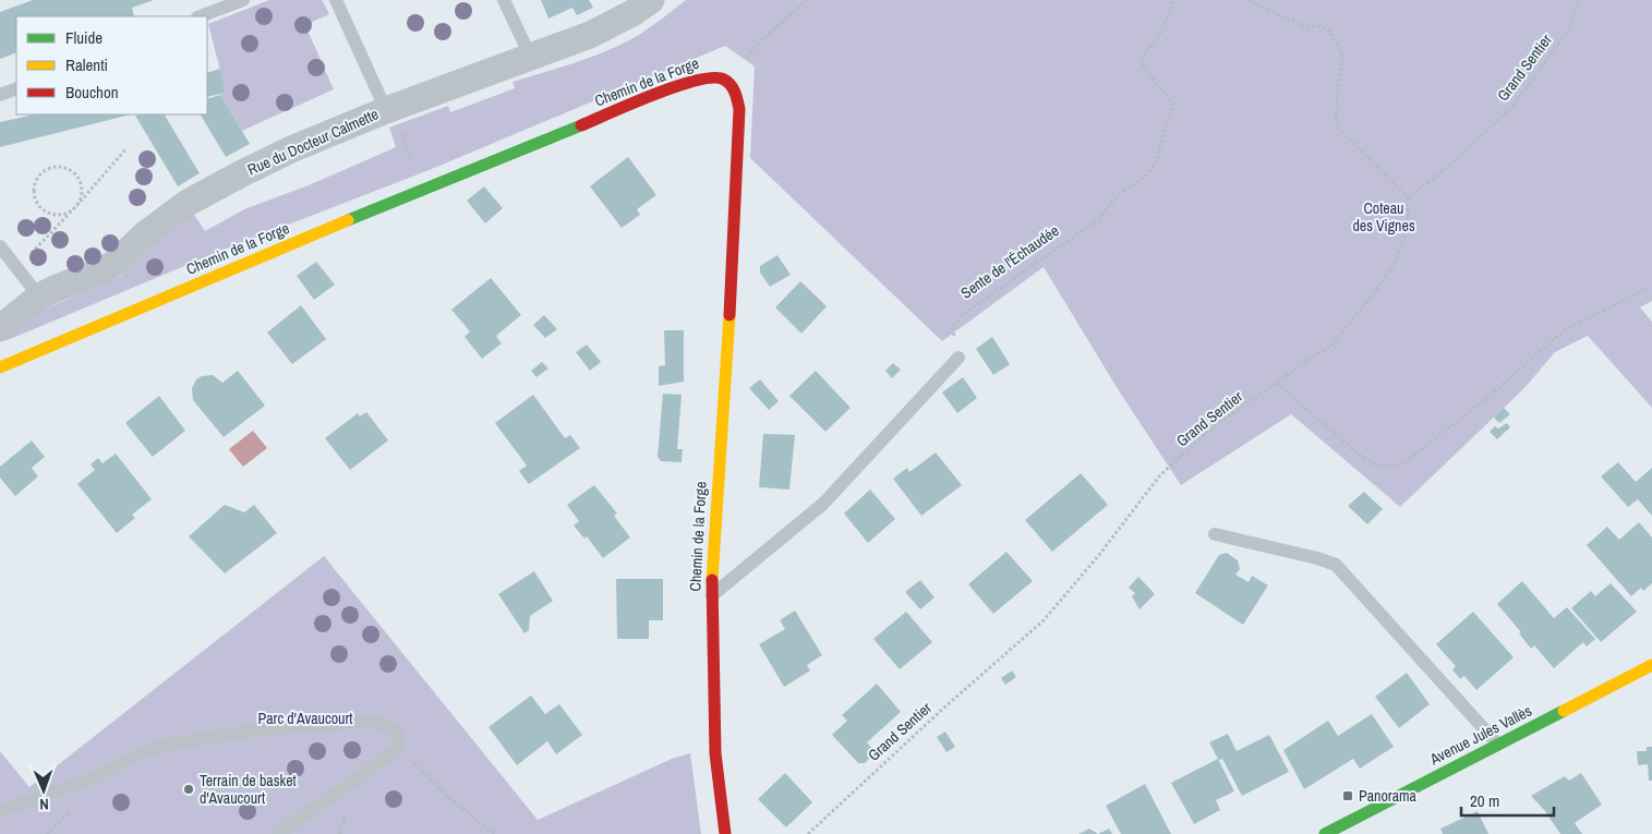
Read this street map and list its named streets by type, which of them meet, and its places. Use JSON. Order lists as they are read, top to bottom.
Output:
{
  "streets": {
    "street": ["Chemin de la Forge", "Rue du Docteur Calmette", "Avenue Jules Vallès"],
    "path": ["Grand Sentier", "Sente de l'Échaudée"]
  },
  "parks": ["Coteau des Vignes", "Parc d'Avaucourt"],
  "places": {
    "other": ["Terrain de basket d'Avaucourt"],
    "transit": ["Panorama"]
  },
  "legend": ["Fluide", "Ralenti", "Bouchon"],
  "scale_bar": "20 m",
  "north": "bottom"
}
